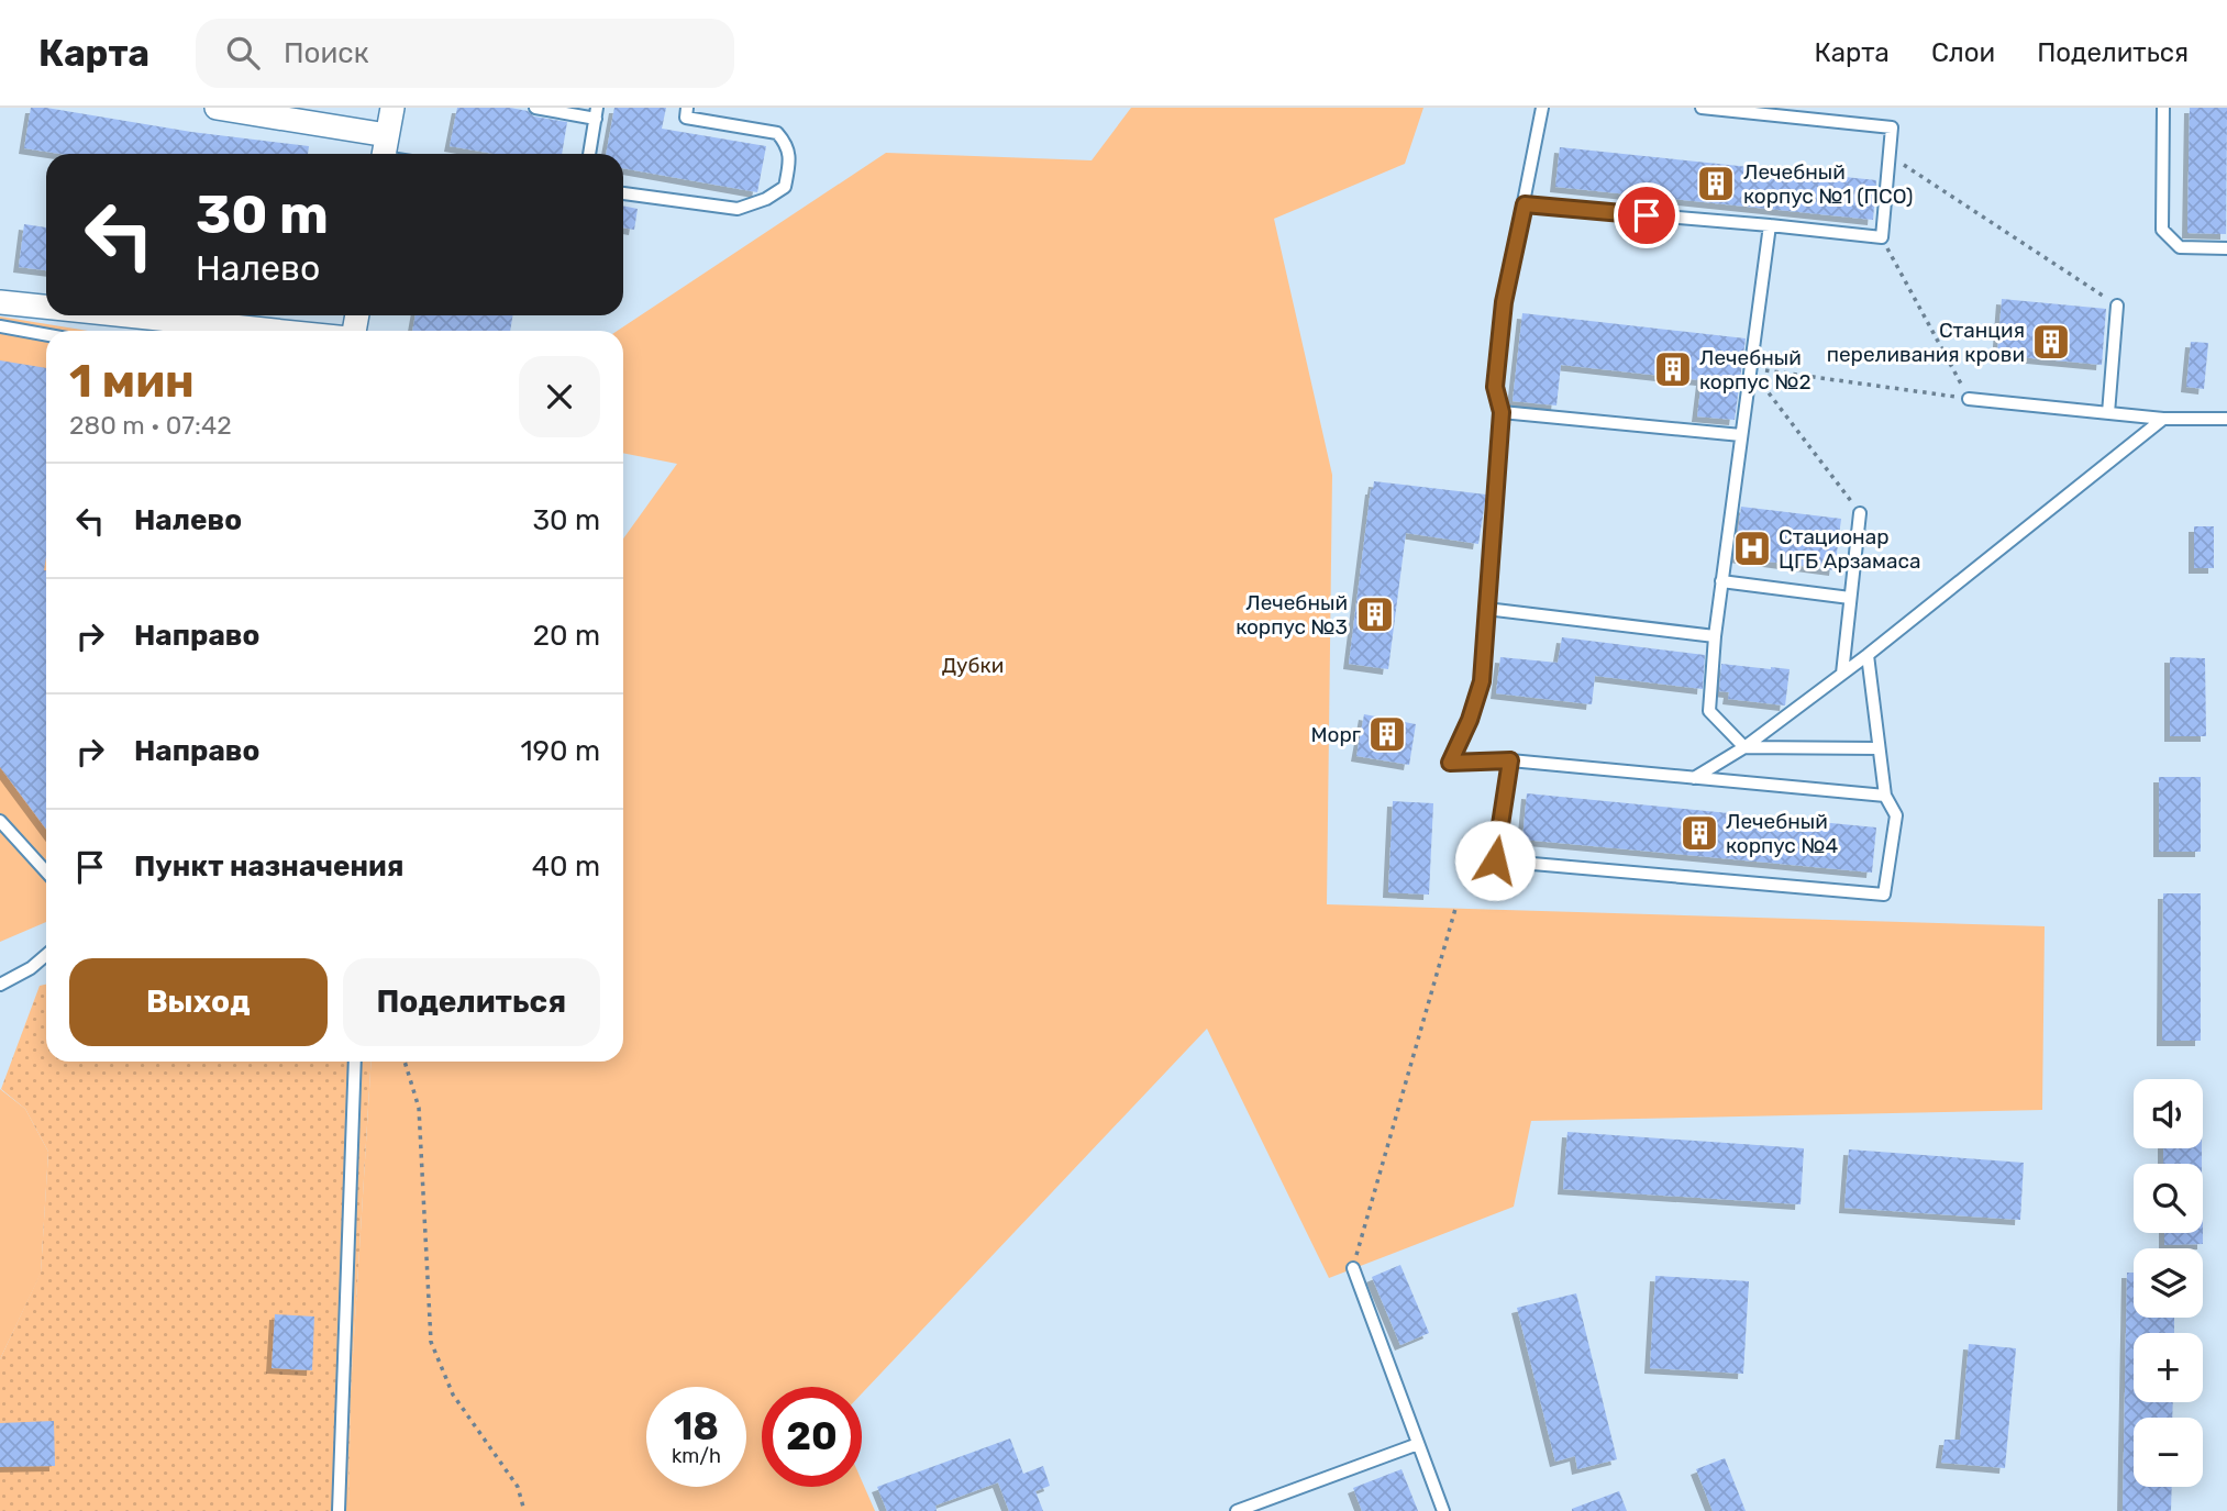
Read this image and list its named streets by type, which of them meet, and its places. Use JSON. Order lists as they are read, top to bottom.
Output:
{
  "parks": ["Дубки"],
  "places": {
    "building": [
      "Лечебный корпус №1 (ПСО)",
      "Станция переливания крови",
      "Лечебный корпус №2",
      "Лечебный корпус №3",
      "Морг",
      "Лечебный корпус №4"
    ],
    "hospital": ["Стационар ЦГБ Арзамаса"]
  },
  "page": {
    "header": "Карта",
    "search": "Поиск",
    "nav": ["Карта", "Слои", "Поделиться"],
    "turn": ["30 m", "Налево"],
    "heading": ["1 мин", "280 m · 07:42"],
    "list": [
      {
        "name": "Налево",
        "value": "30 m"
      },
      {
        "name": "Направо",
        "value": "20 m"
      },
      {
        "name": "Направо",
        "value": "190 m"
      },
      {
        "name": "Пункт назначения",
        "value": "40 m"
      }
    ],
    "buttons": ["Выход", "Поделиться"],
    "map_buttons": ["+", "−"],
    "speed": "18 km/h",
    "limit": "20"
  }
}
